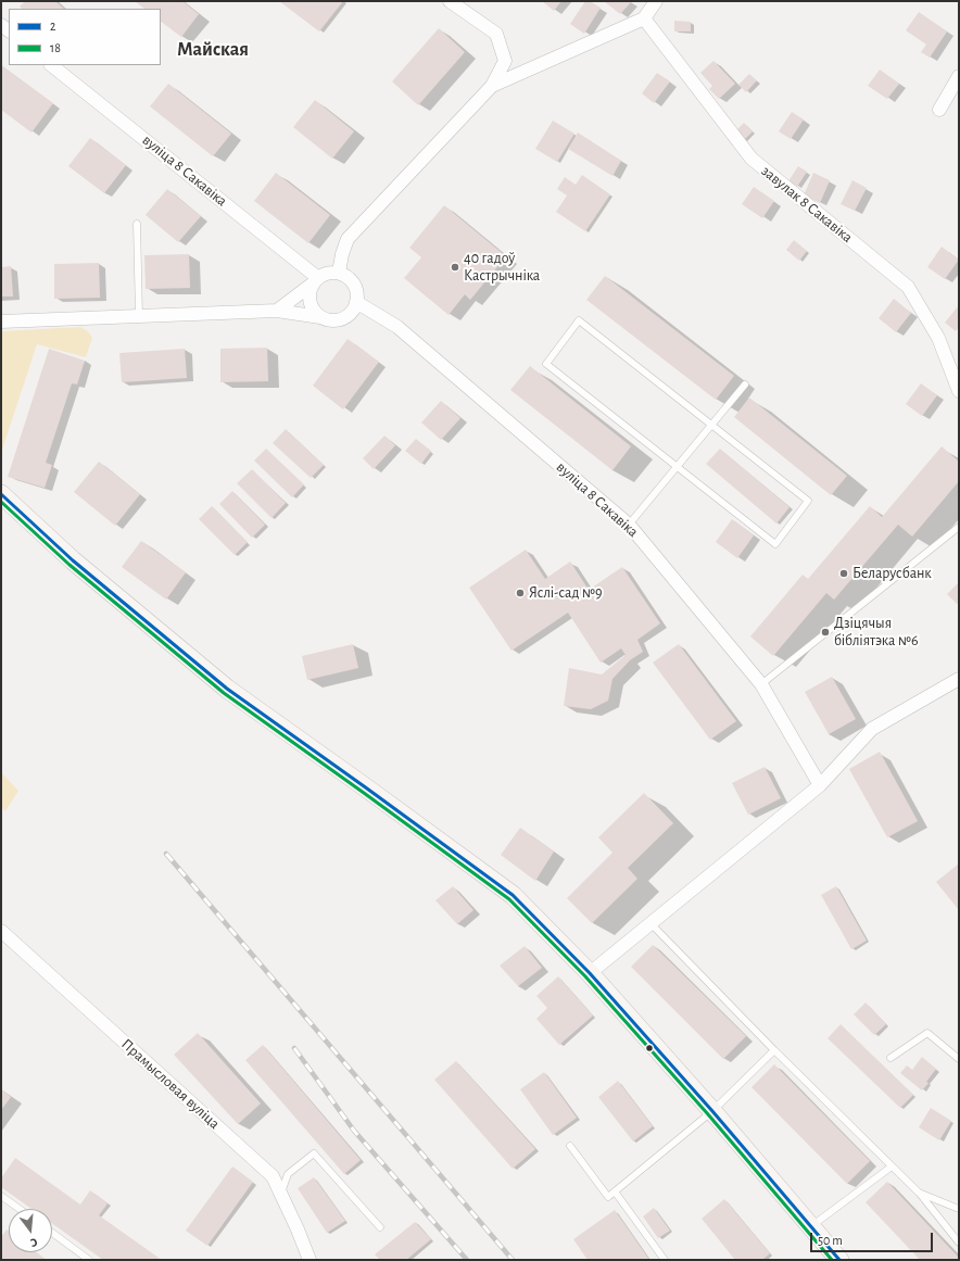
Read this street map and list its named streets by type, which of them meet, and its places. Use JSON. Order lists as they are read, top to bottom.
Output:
{
  "streets": {
    "street": ["вуліца 8 Сакавіка", "завулак 8 Сакавіка", "Прамысловая вуліца"]
  },
  "districts": ["Майская"],
  "places": [
    "40 гадоў Кастрычніка",
    "Беларусбанк",
    "Яслі-сад №9",
    "Дзіцячыя бібліятэка №6"
  ],
  "lines": ["transit line 2", "transit line 18"],
  "legend": ["2", "18"],
  "scale_bar": "50 m",
  "north": "bottom"
}
